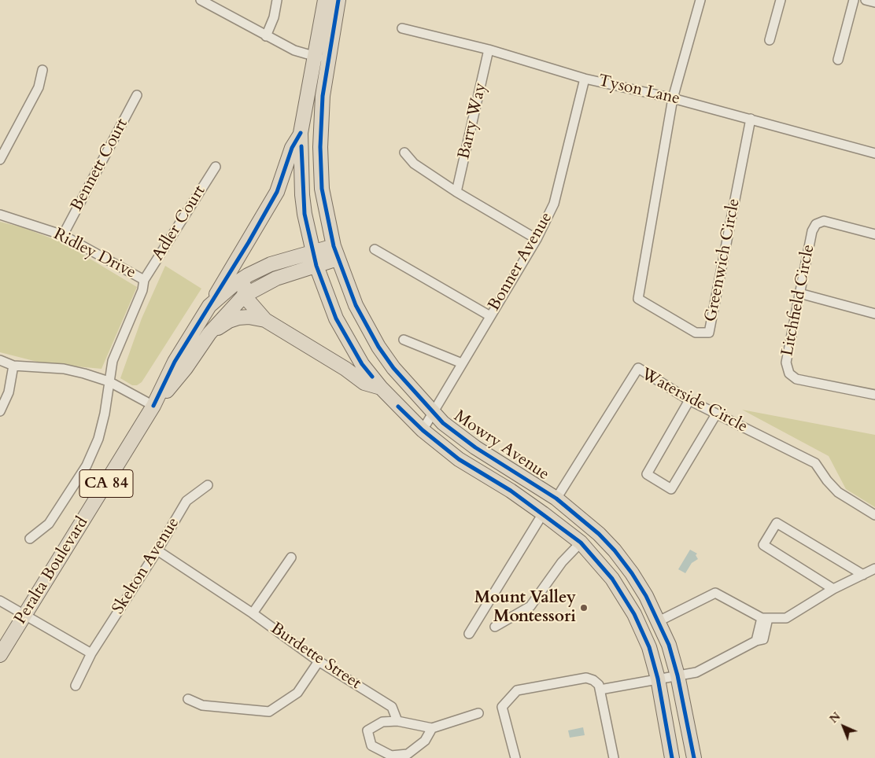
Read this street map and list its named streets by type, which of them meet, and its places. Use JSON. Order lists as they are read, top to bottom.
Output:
{
  "streets": {
    "main road": ["Mowry Avenue", "CA 84", "Peralta Boulevard"],
    "street": [
      "Tyson Lane",
      "Barry Way",
      "Bennett Court",
      "Adler Court",
      "Ridley Drive",
      "Greenwich Circle",
      "Bonner Avenue",
      "Litchfield Circle",
      "Waterside Circle",
      "Skelton Avenue",
      "Burdette Street"
    ]
  },
  "crossings": [
    ["Tyson Lane", "Barry Way"],
    ["Tyson Lane", "Greenwich Circle"],
    ["Tyson Lane", "Bonner Avenue"],
    ["Bennett Court", "Ridley Drive"],
    ["Adler Court", "Ridley Drive"],
    ["Adler Court", "Peralta Boulevard"],
    ["Ridley Drive", "Peralta Boulevard"],
    ["Bonner Avenue", "Mowry Avenue"],
    ["Waterside Circle", "Mowry Avenue"],
    ["Mowry Avenue", "Peralta Boulevard"],
    ["Skelton Avenue", "Burdette Street"]
  ],
  "places": ["Mount Valley Montessori"],
  "north": "top left"
}
